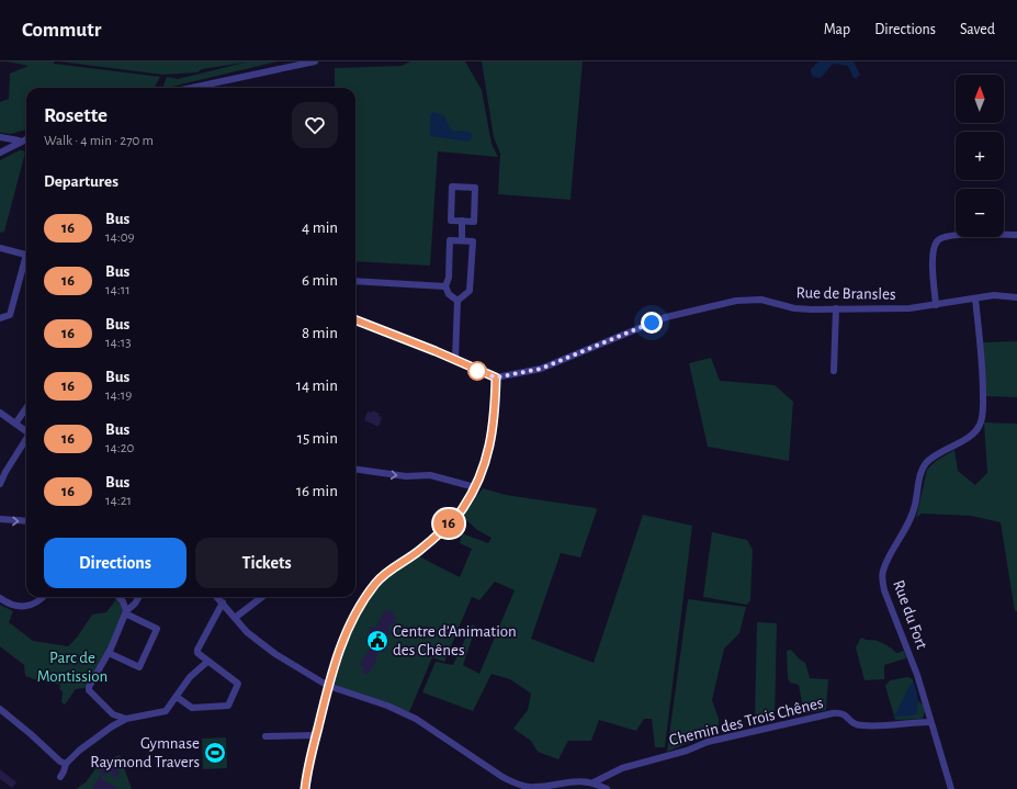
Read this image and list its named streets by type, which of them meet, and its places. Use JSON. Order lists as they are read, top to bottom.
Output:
{
  "streets": {
    "street": ["Rue de Bransles", "Rue du Fort", "Chemin des Trois Chênes"]
  },
  "crossings": [
    ["Rue de Bransles", "Rue du Fort"],
    ["Rue du Fort", "Chemin des Trois Chênes"]
  ],
  "parks": ["Parc de Montission"],
  "places": {
    "public building": ["Centre d’Animation des Chênes"],
    "sports": ["Gymnase Raymond Travers"]
  },
  "lines": ["bus line 16"],
  "north": "top",
  "page": {
    "header": "Commutr",
    "nav": ["Map", "Directions", "Saved"],
    "on_map": "16",
    "map_buttons": ["+", "−"],
    "heading": [
      ["Rosette", "Walk · 4 min · 270 m"],
      "Departures"
    ],
    "list": [
      {
        "mark": "16",
        "name": "Bus",
        "note": "14:09",
        "value": "4 min"
      },
      {
        "mark": "16",
        "name": "Bus",
        "note": "14:11",
        "value": "6 min"
      },
      {
        "mark": "16",
        "name": "Bus",
        "note": "14:13",
        "value": "8 min"
      },
      {
        "mark": "16",
        "name": "Bus",
        "note": "14:19",
        "value": "14 min"
      },
      {
        "mark": "16",
        "name": "Bus",
        "note": "14:20",
        "value": "15 min"
      },
      {
        "mark": "16",
        "name": "Bus",
        "note": "14:21",
        "value": "16 min"
      }
    ],
    "buttons": ["Directions", "Tickets"]
  }
}
